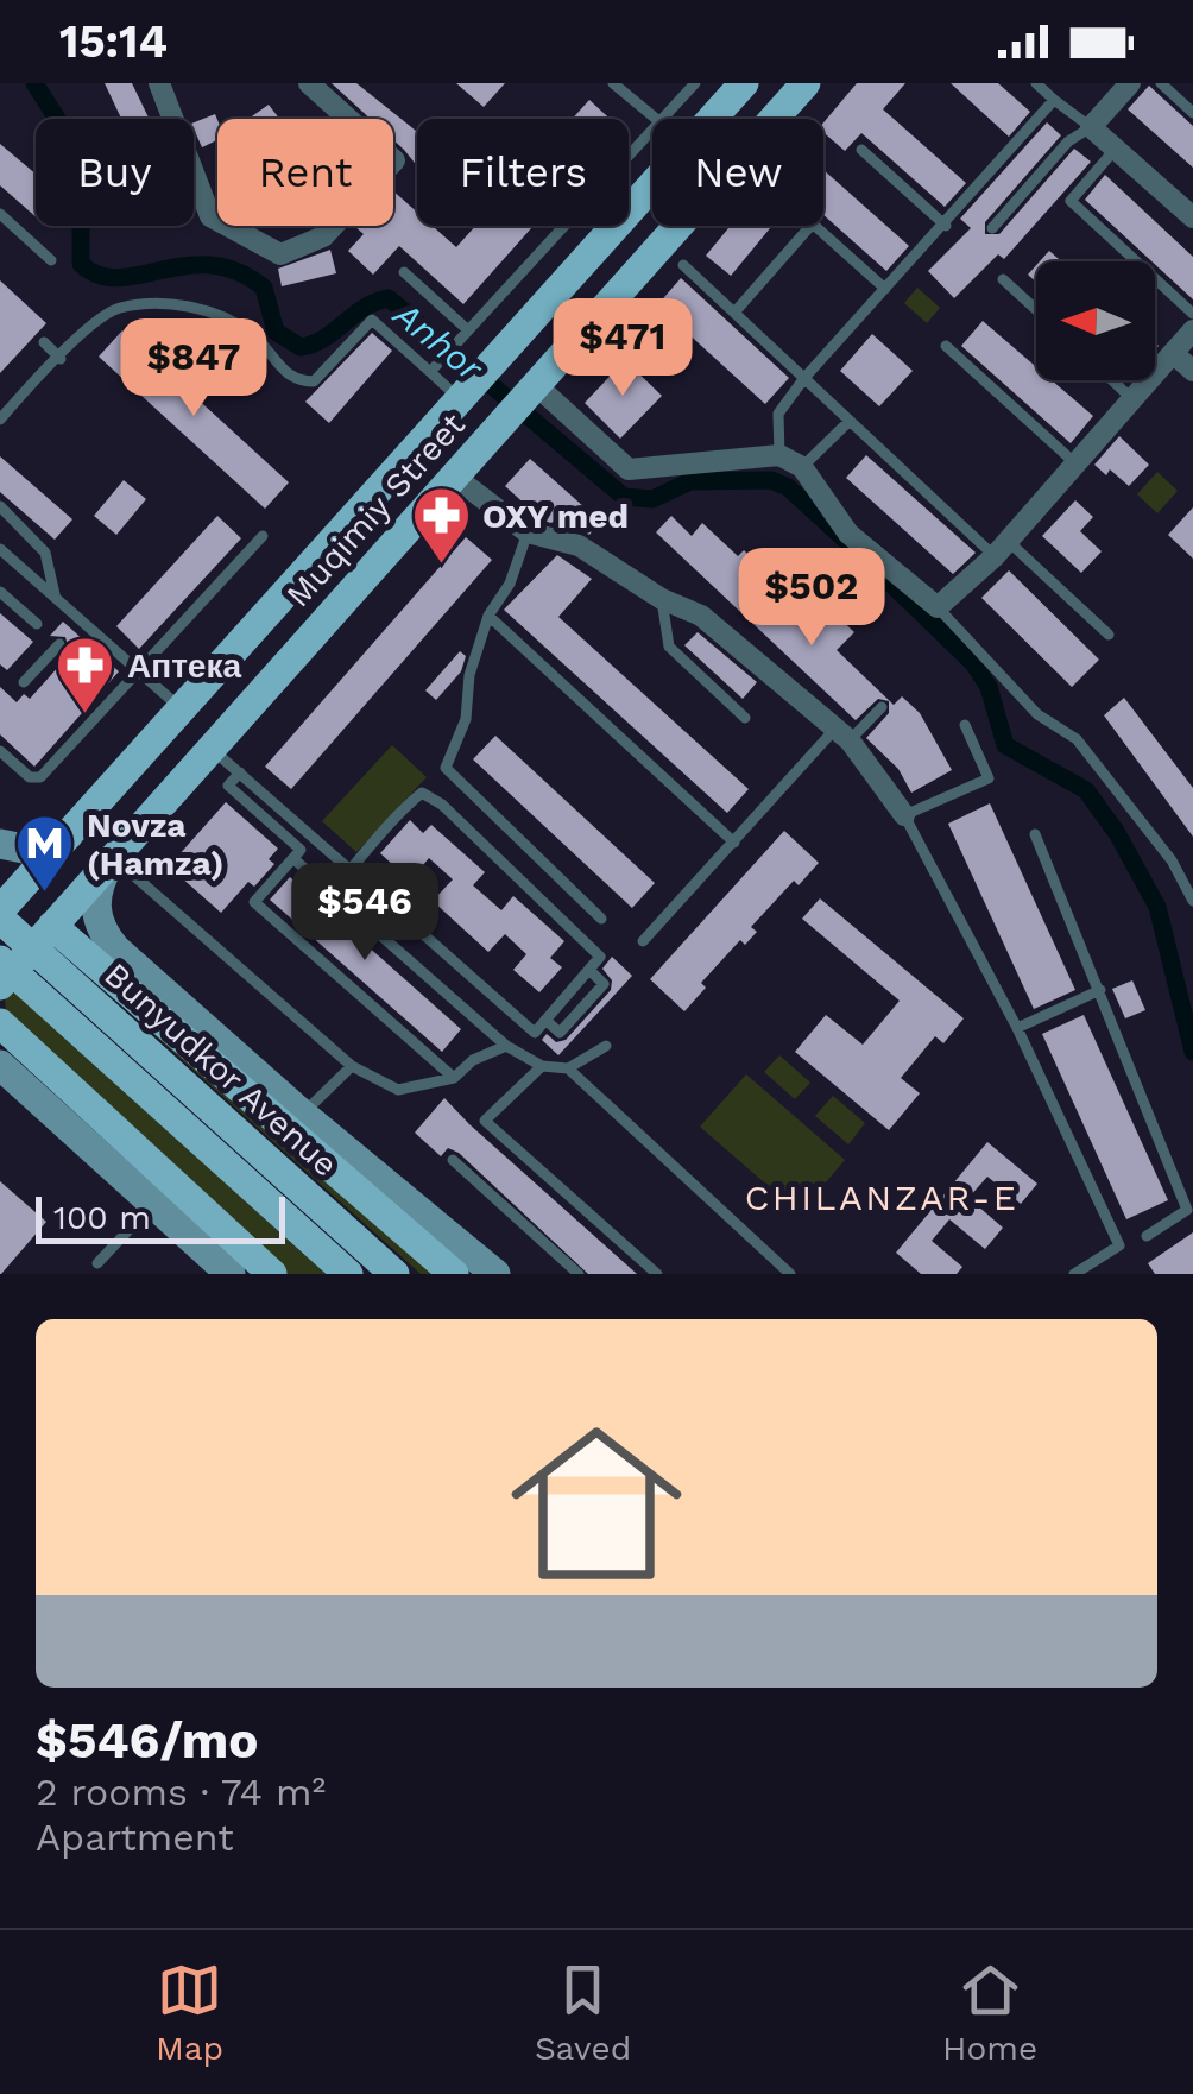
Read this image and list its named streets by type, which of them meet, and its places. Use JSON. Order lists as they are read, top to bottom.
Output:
{
  "streets": {
    "main road": ["Muqimiy Street", "Bunyudkor Avenue"]
  },
  "crossings": [
    ["Muqimiy Street", "Bunyudkor Avenue"]
  ],
  "districts": ["CHILANZAR-E"],
  "water": ["Anhor"],
  "places": {
    "pharmacy": ["OXY med", "Аптека"],
    "metro station": ["Novza (Hamza)"]
  },
  "scale_bar": "100 m",
  "north": "left",
  "page": {
    "status": "15:14",
    "chip": [
      "Buy",
      "Rent",
      "Filters",
      "New"
    ],
    "price": [
      "$471",
      "$847",
      "$502",
      "$546"
    ],
    "scale": "100 m",
    "list": [
      {
        "name": "$546/mo",
        "note": "2 rooms · 74 m² · Apartment"
      }
    ],
    "tabs": ["Map", "Saved", "Home"]
  }
}
